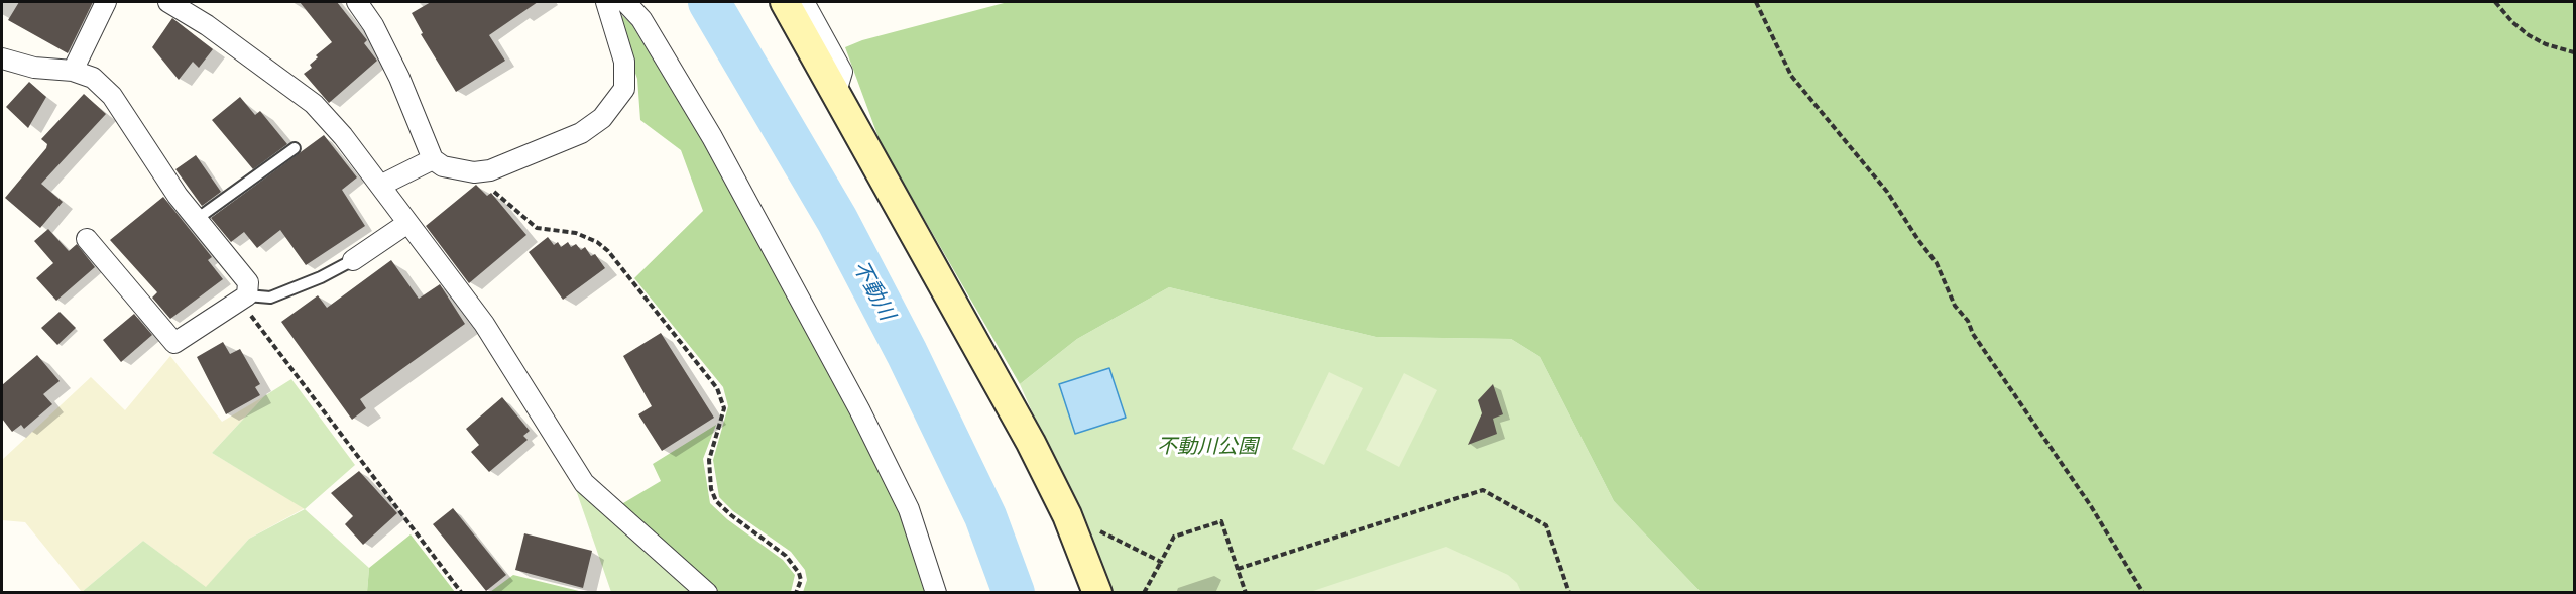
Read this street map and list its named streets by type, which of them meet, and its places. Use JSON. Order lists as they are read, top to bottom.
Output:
{
  "water": ["不動川"],
  "parks": ["不動川公園"]
}
